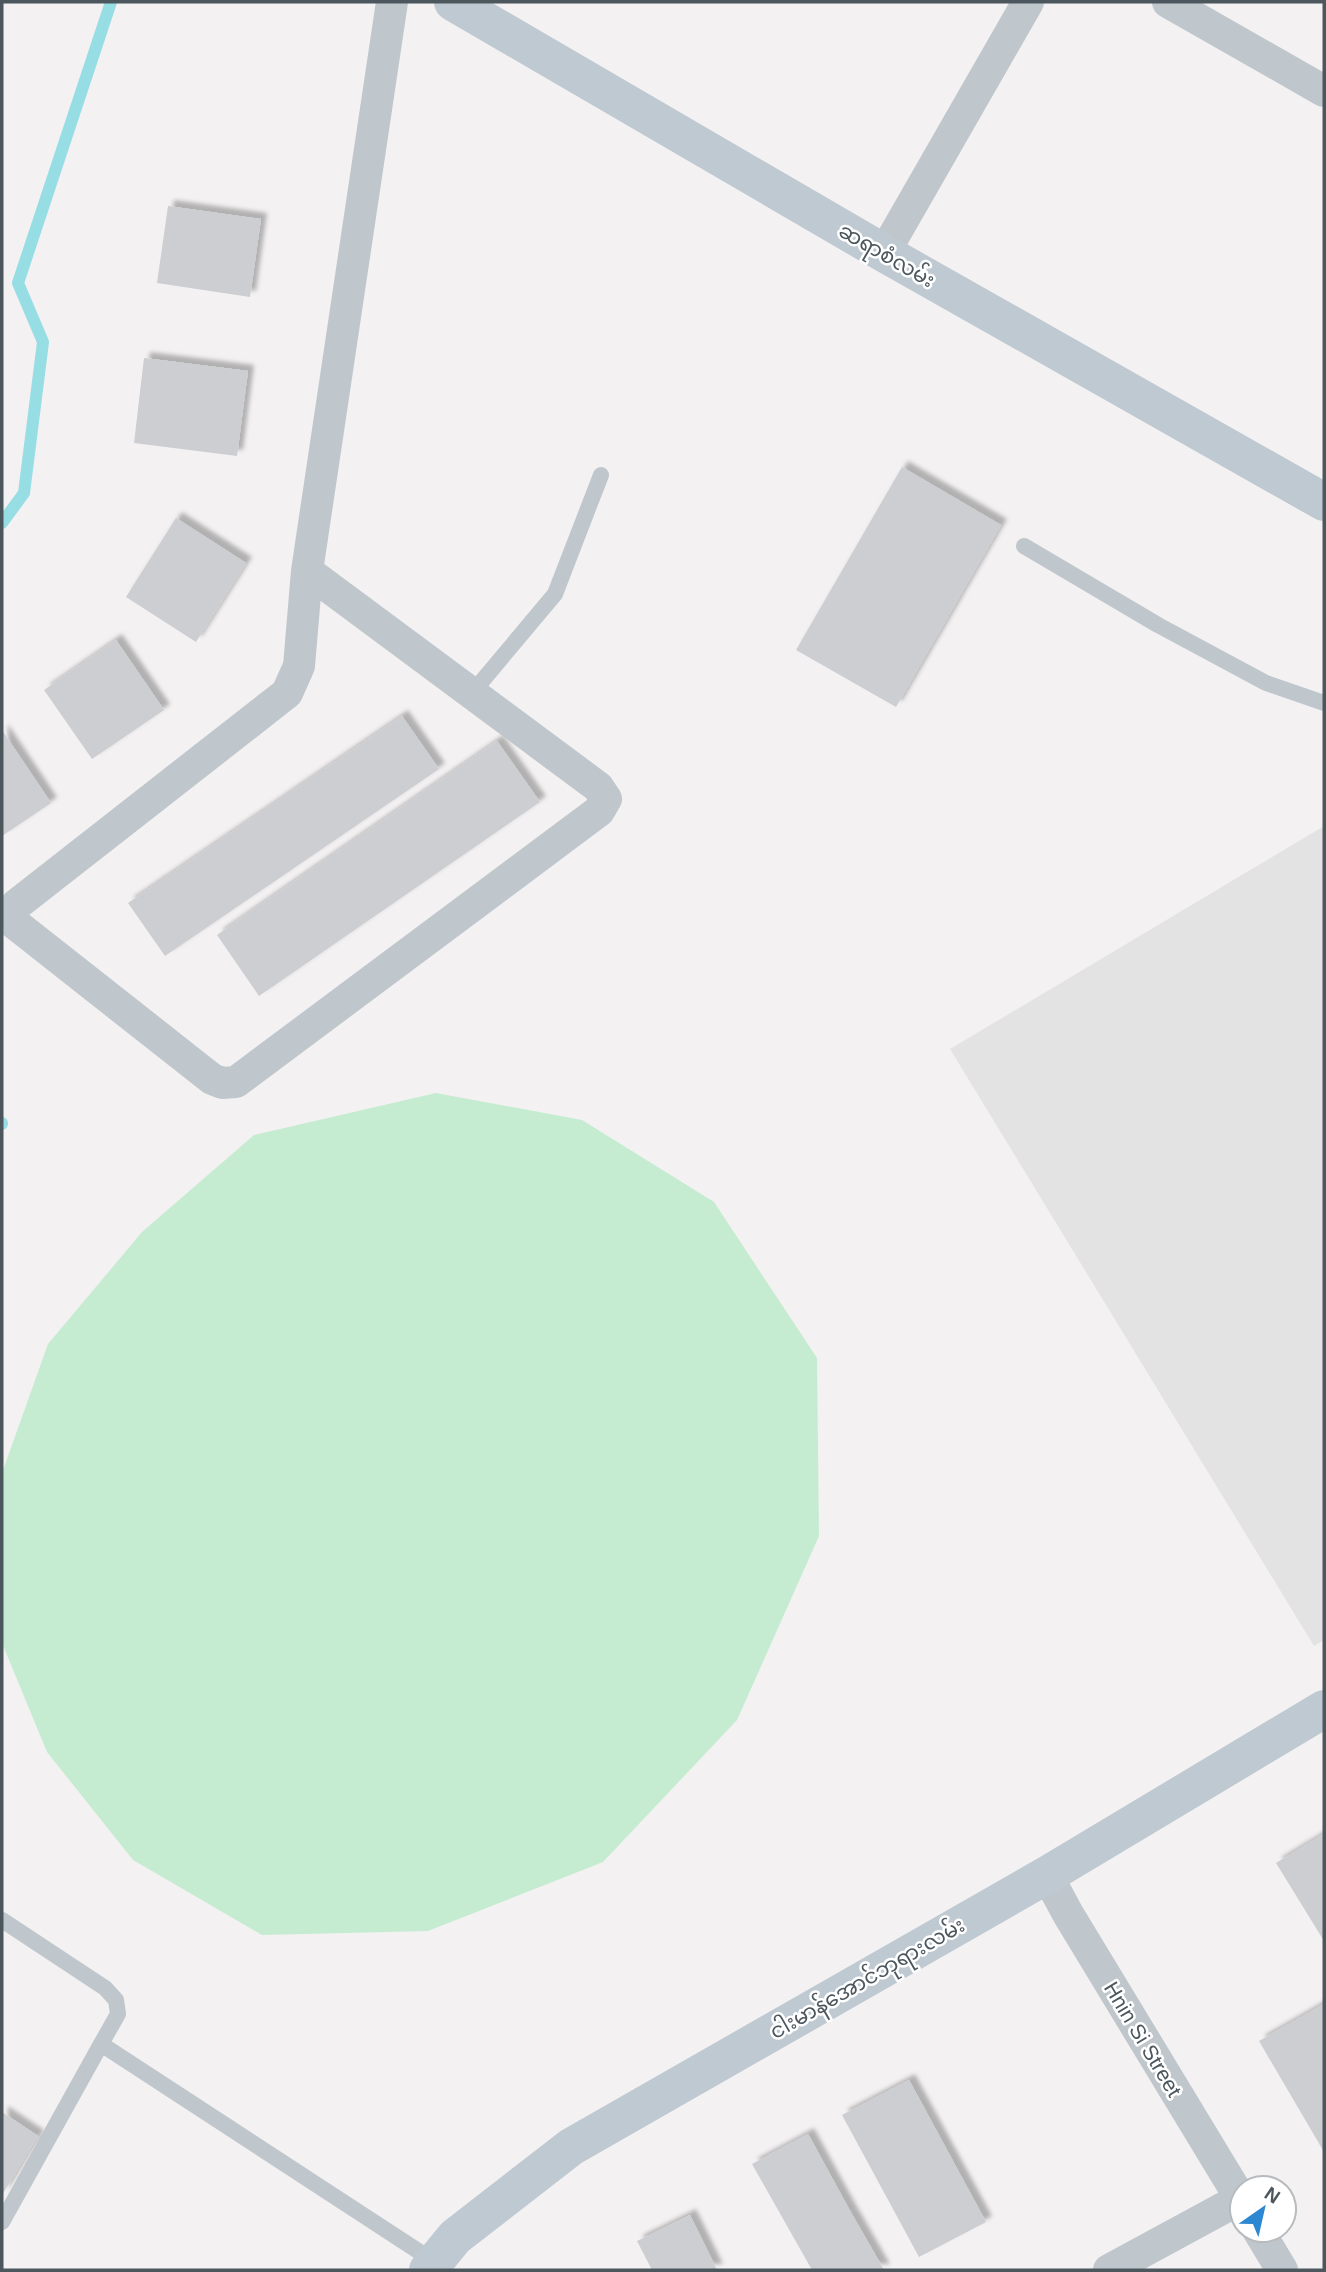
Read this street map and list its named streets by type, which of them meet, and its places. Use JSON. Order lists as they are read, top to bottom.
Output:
{
  "streets": {
    "main road": ["ဆရာစံလမ်း", "ငါးမာန်အောင်ဘုရားလမ်း"],
    "street": ["Hnin Si Street"]
  },
  "crossings": [
    ["ငါးမာန်အောင်ဘုရားလမ်း", "Hnin Si Street"]
  ],
  "north": "top right"
}
